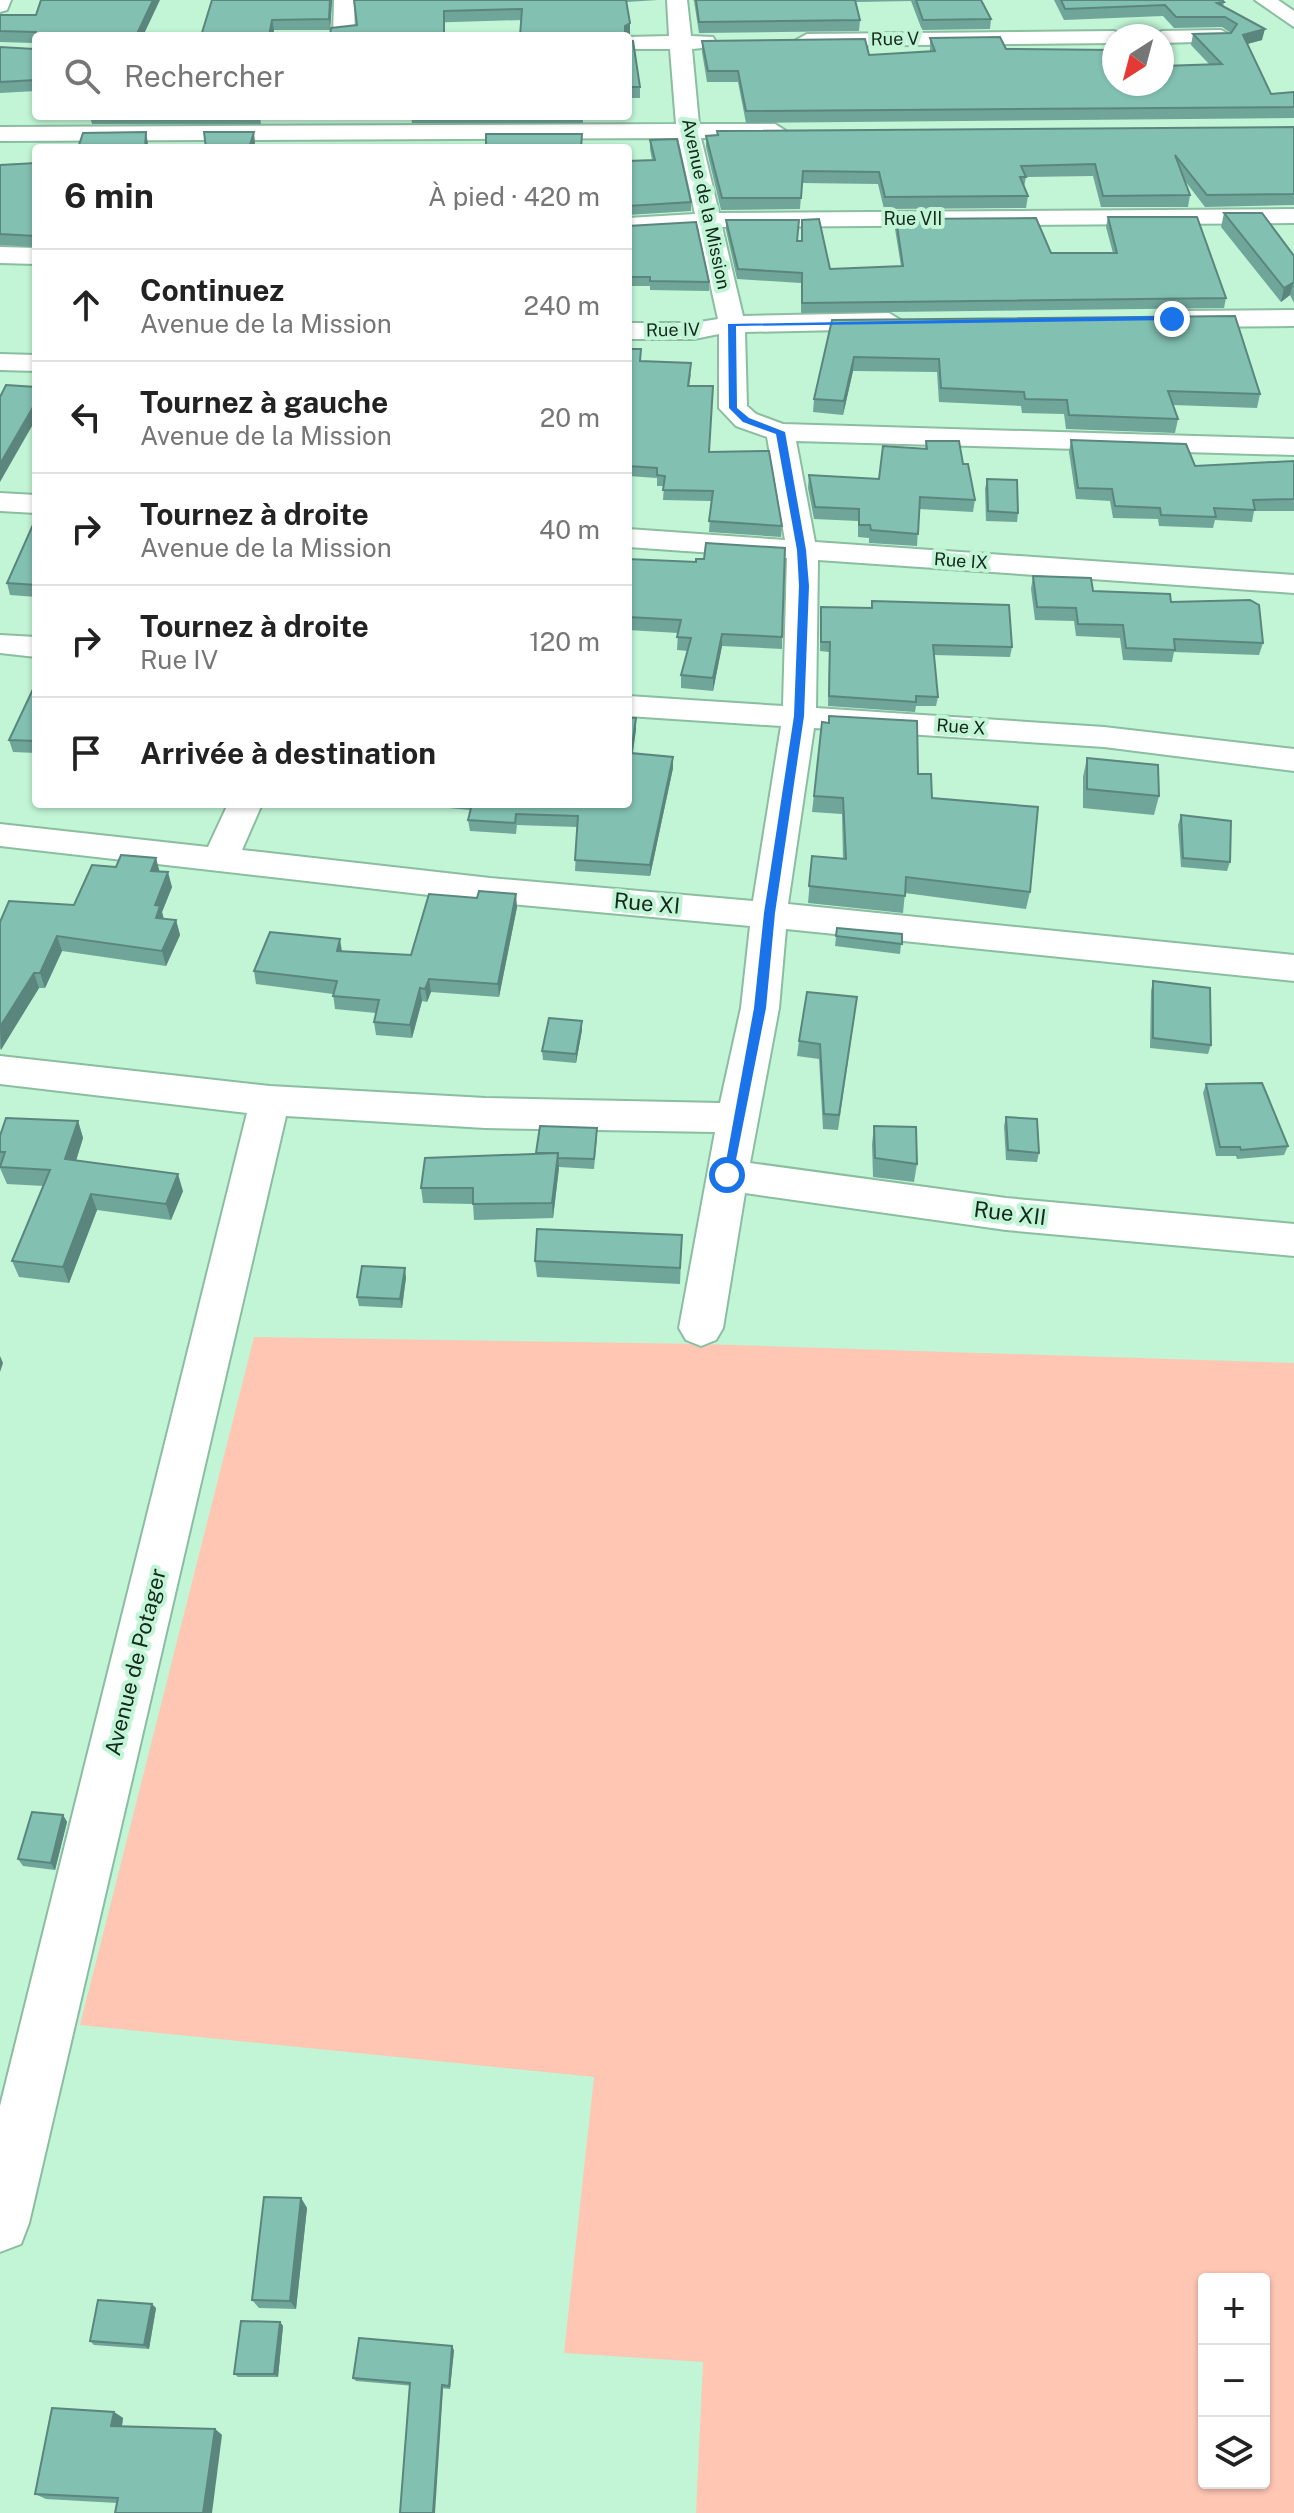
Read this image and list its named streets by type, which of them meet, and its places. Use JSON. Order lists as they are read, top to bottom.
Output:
{
  "streets": {
    "street": [
      "Rue V",
      "Avenue de la Mission",
      "Rue VII",
      "Rue IV",
      "Rue IX",
      "Rue X",
      "Rue XI",
      "Rue XII",
      "Avenue de Potager"
    ]
  },
  "crossings": [
    ["Avenue de la Mission", "Rue VII"],
    ["Avenue de la Mission", "Rue IV"]
  ],
  "north": "bottom left",
  "page": {
    "search": "Rechercher",
    "heading": ["6 min", "À pied · 420 m"],
    "list": [
      ["Continuez", "Avenue de la Mission", "240 m"],
      ["Tournez à gauche", "Avenue de la Mission", "20 m"],
      ["Tournez à droite", "Avenue de la Mission", "40 m"],
      ["Tournez à droite", "Rue IV", "120 m"],
      "Arrivée à destination"
    ],
    "map_buttons": ["+", "−"]
  }
}
